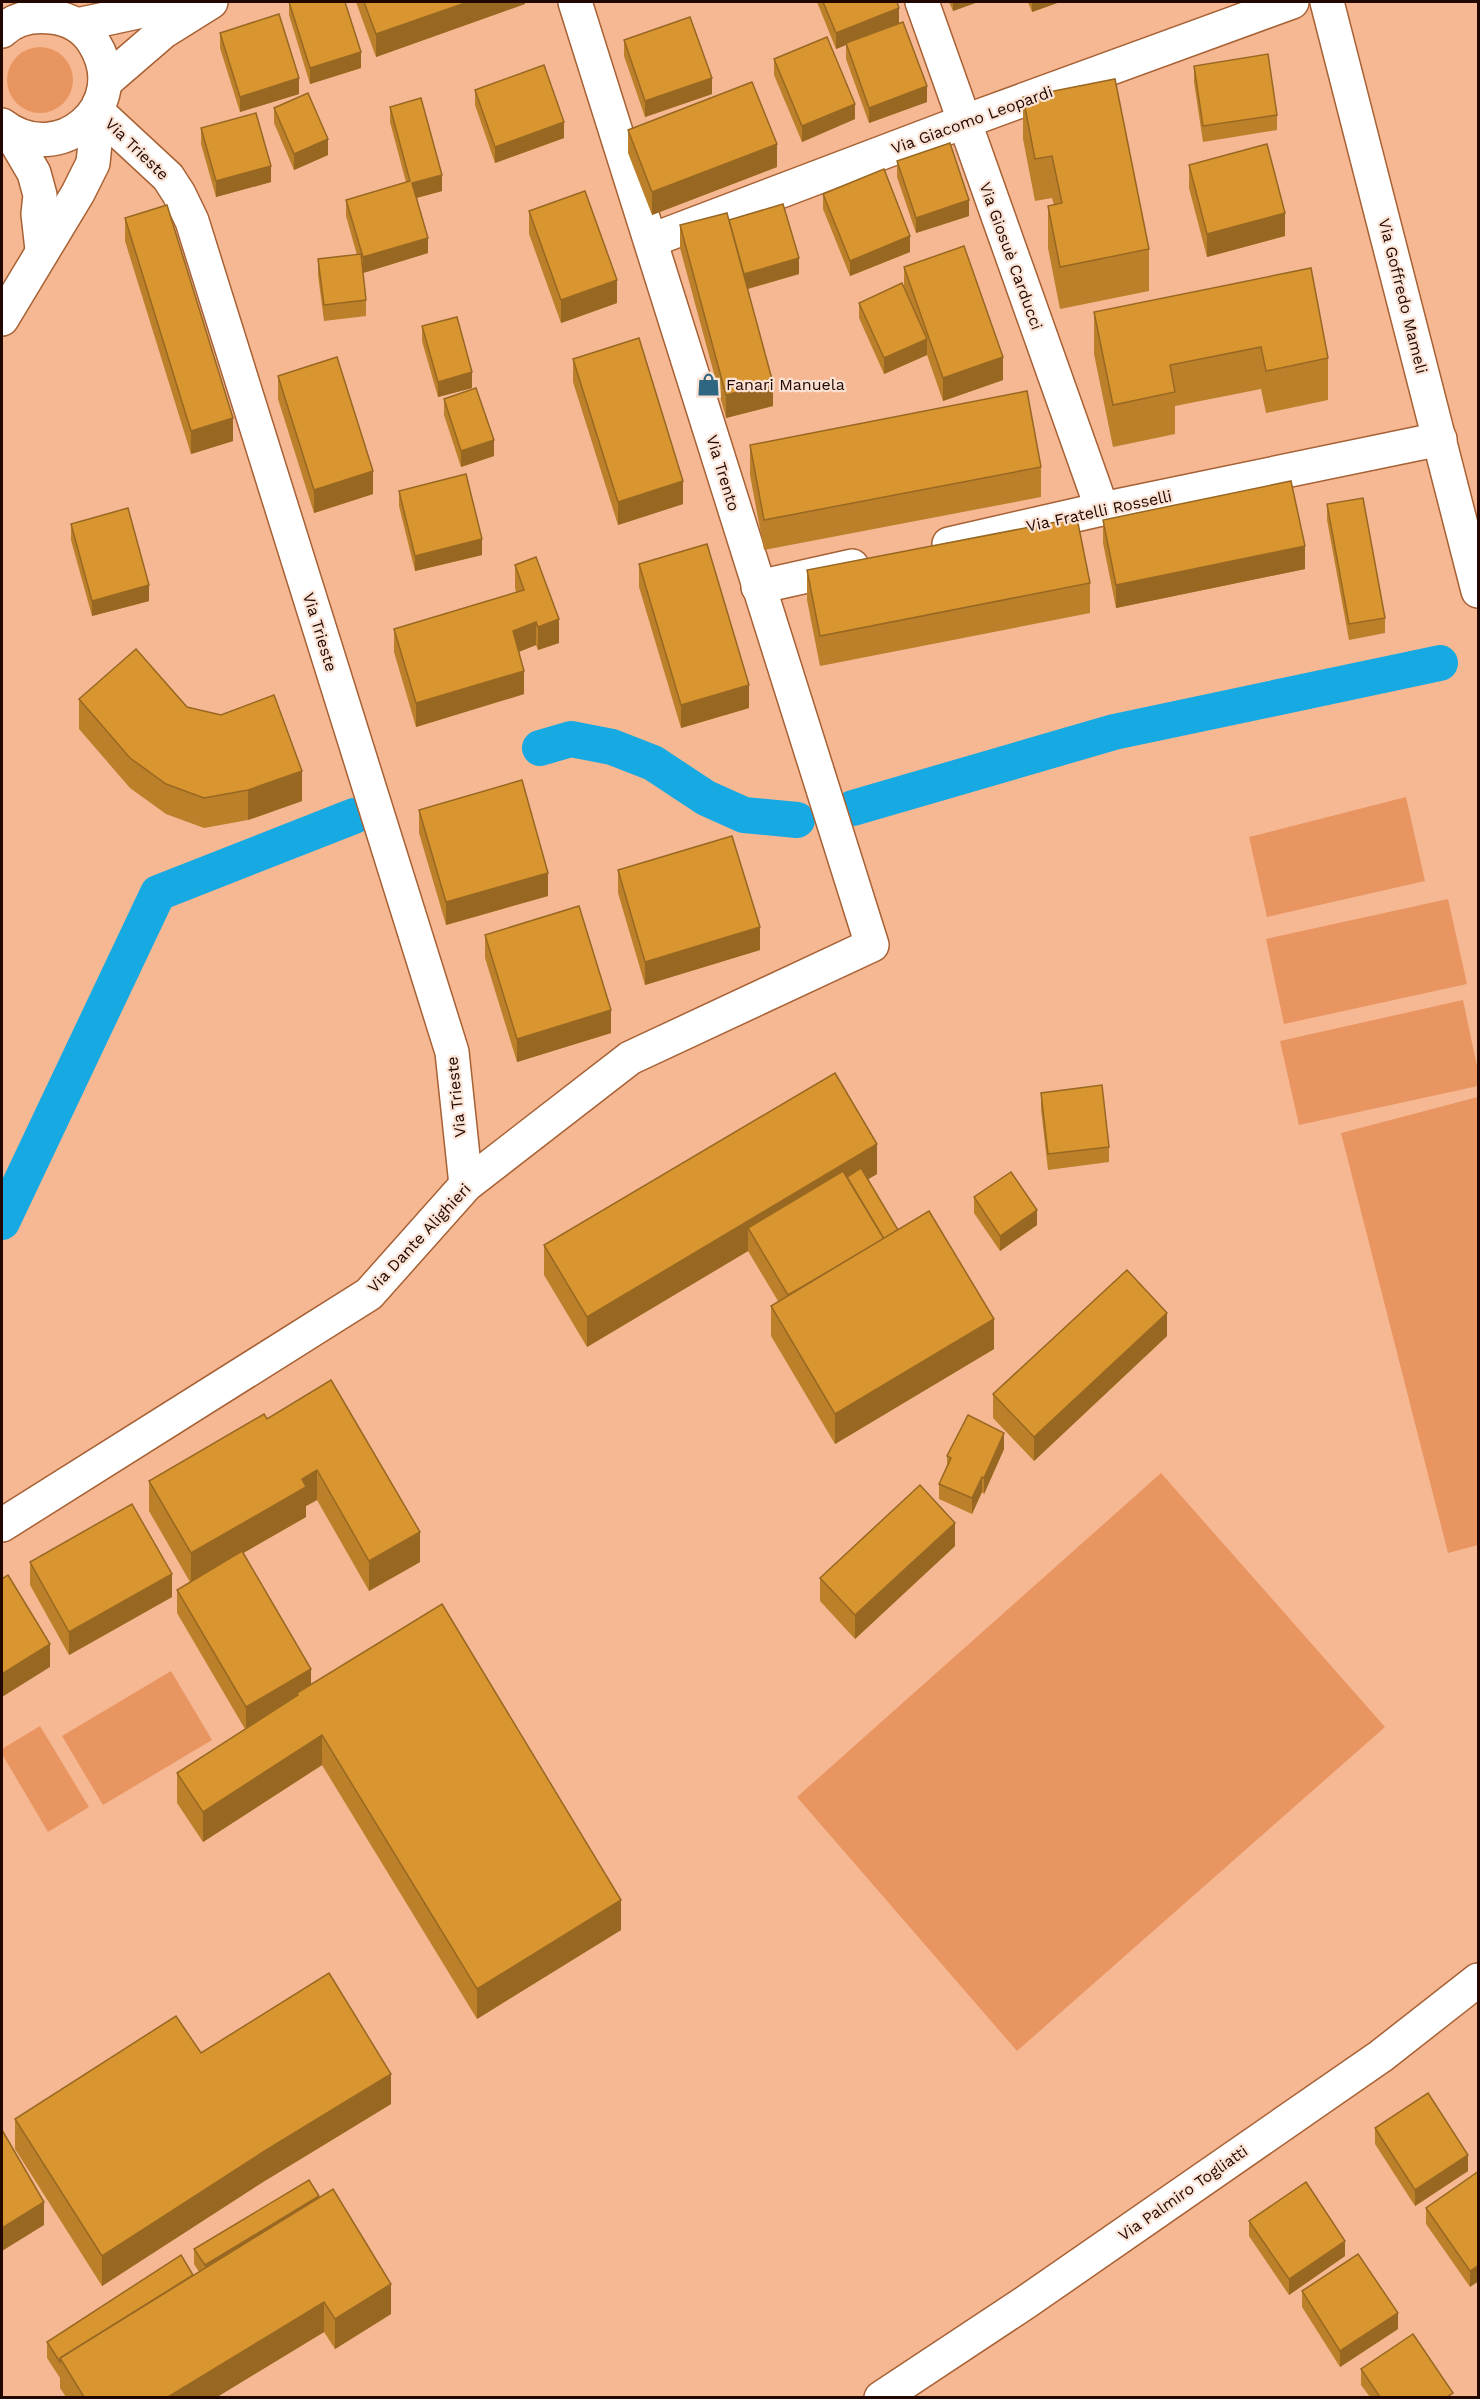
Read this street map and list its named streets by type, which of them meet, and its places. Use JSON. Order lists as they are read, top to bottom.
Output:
{
  "streets": {
    "street": [
      "Via Giacomo Leopardi",
      "Via Trieste",
      "Via Giosuè Carducci",
      "Via Goffredo Mameli",
      "Via Trento",
      "Via Fratelli Rosselli",
      "Via Dante Alighieri",
      "Via Palmiro Togliatti"
    ]
  },
  "crossings": [
    ["Via Giacomo Leopardi", "Via Giosuè Carducci"],
    ["Via Giacomo Leopardi", "Via Trento"],
    ["Via Trieste", "Via Dante Alighieri"],
    ["Via Giosuè Carducci", "Via Fratelli Rosselli"],
    ["Via Goffredo Mameli", "Via Fratelli Rosselli"],
    ["Via Trento", "Via Dante Alighieri"]
  ],
  "places": {
    "shop": ["Fanari Manuela"]
  }
}
